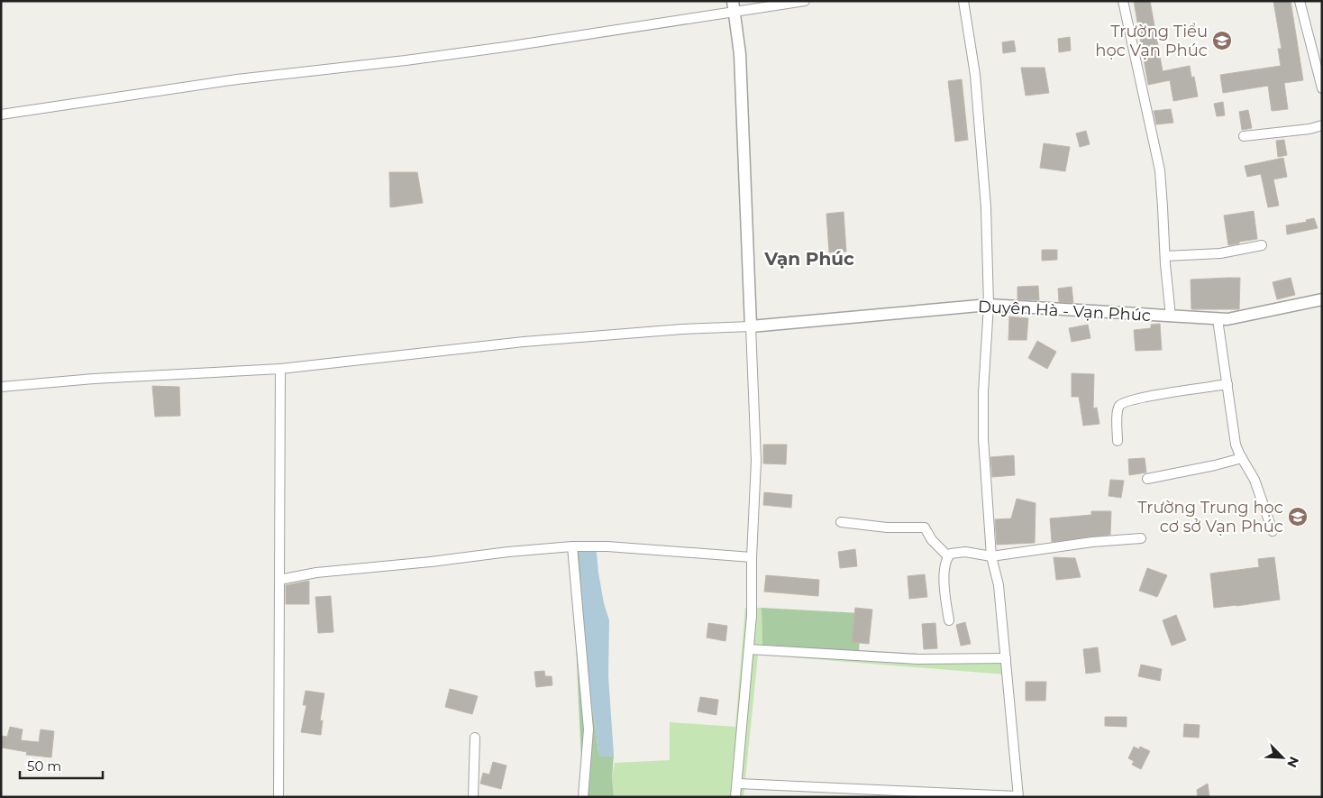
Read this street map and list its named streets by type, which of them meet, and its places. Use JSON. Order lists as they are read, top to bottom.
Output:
{
  "streets": {
    "street": ["Duyên Hà - Vạn Phúc"]
  },
  "districts": ["Vạn Phúc"],
  "places": {
    "school or university": ["Trường Tiểu học Vạn Phúc", "Trường Trung học cơ sở Vạn Phúc"]
  },
  "scale_bar": "50 m",
  "north": "bottom right"
}
